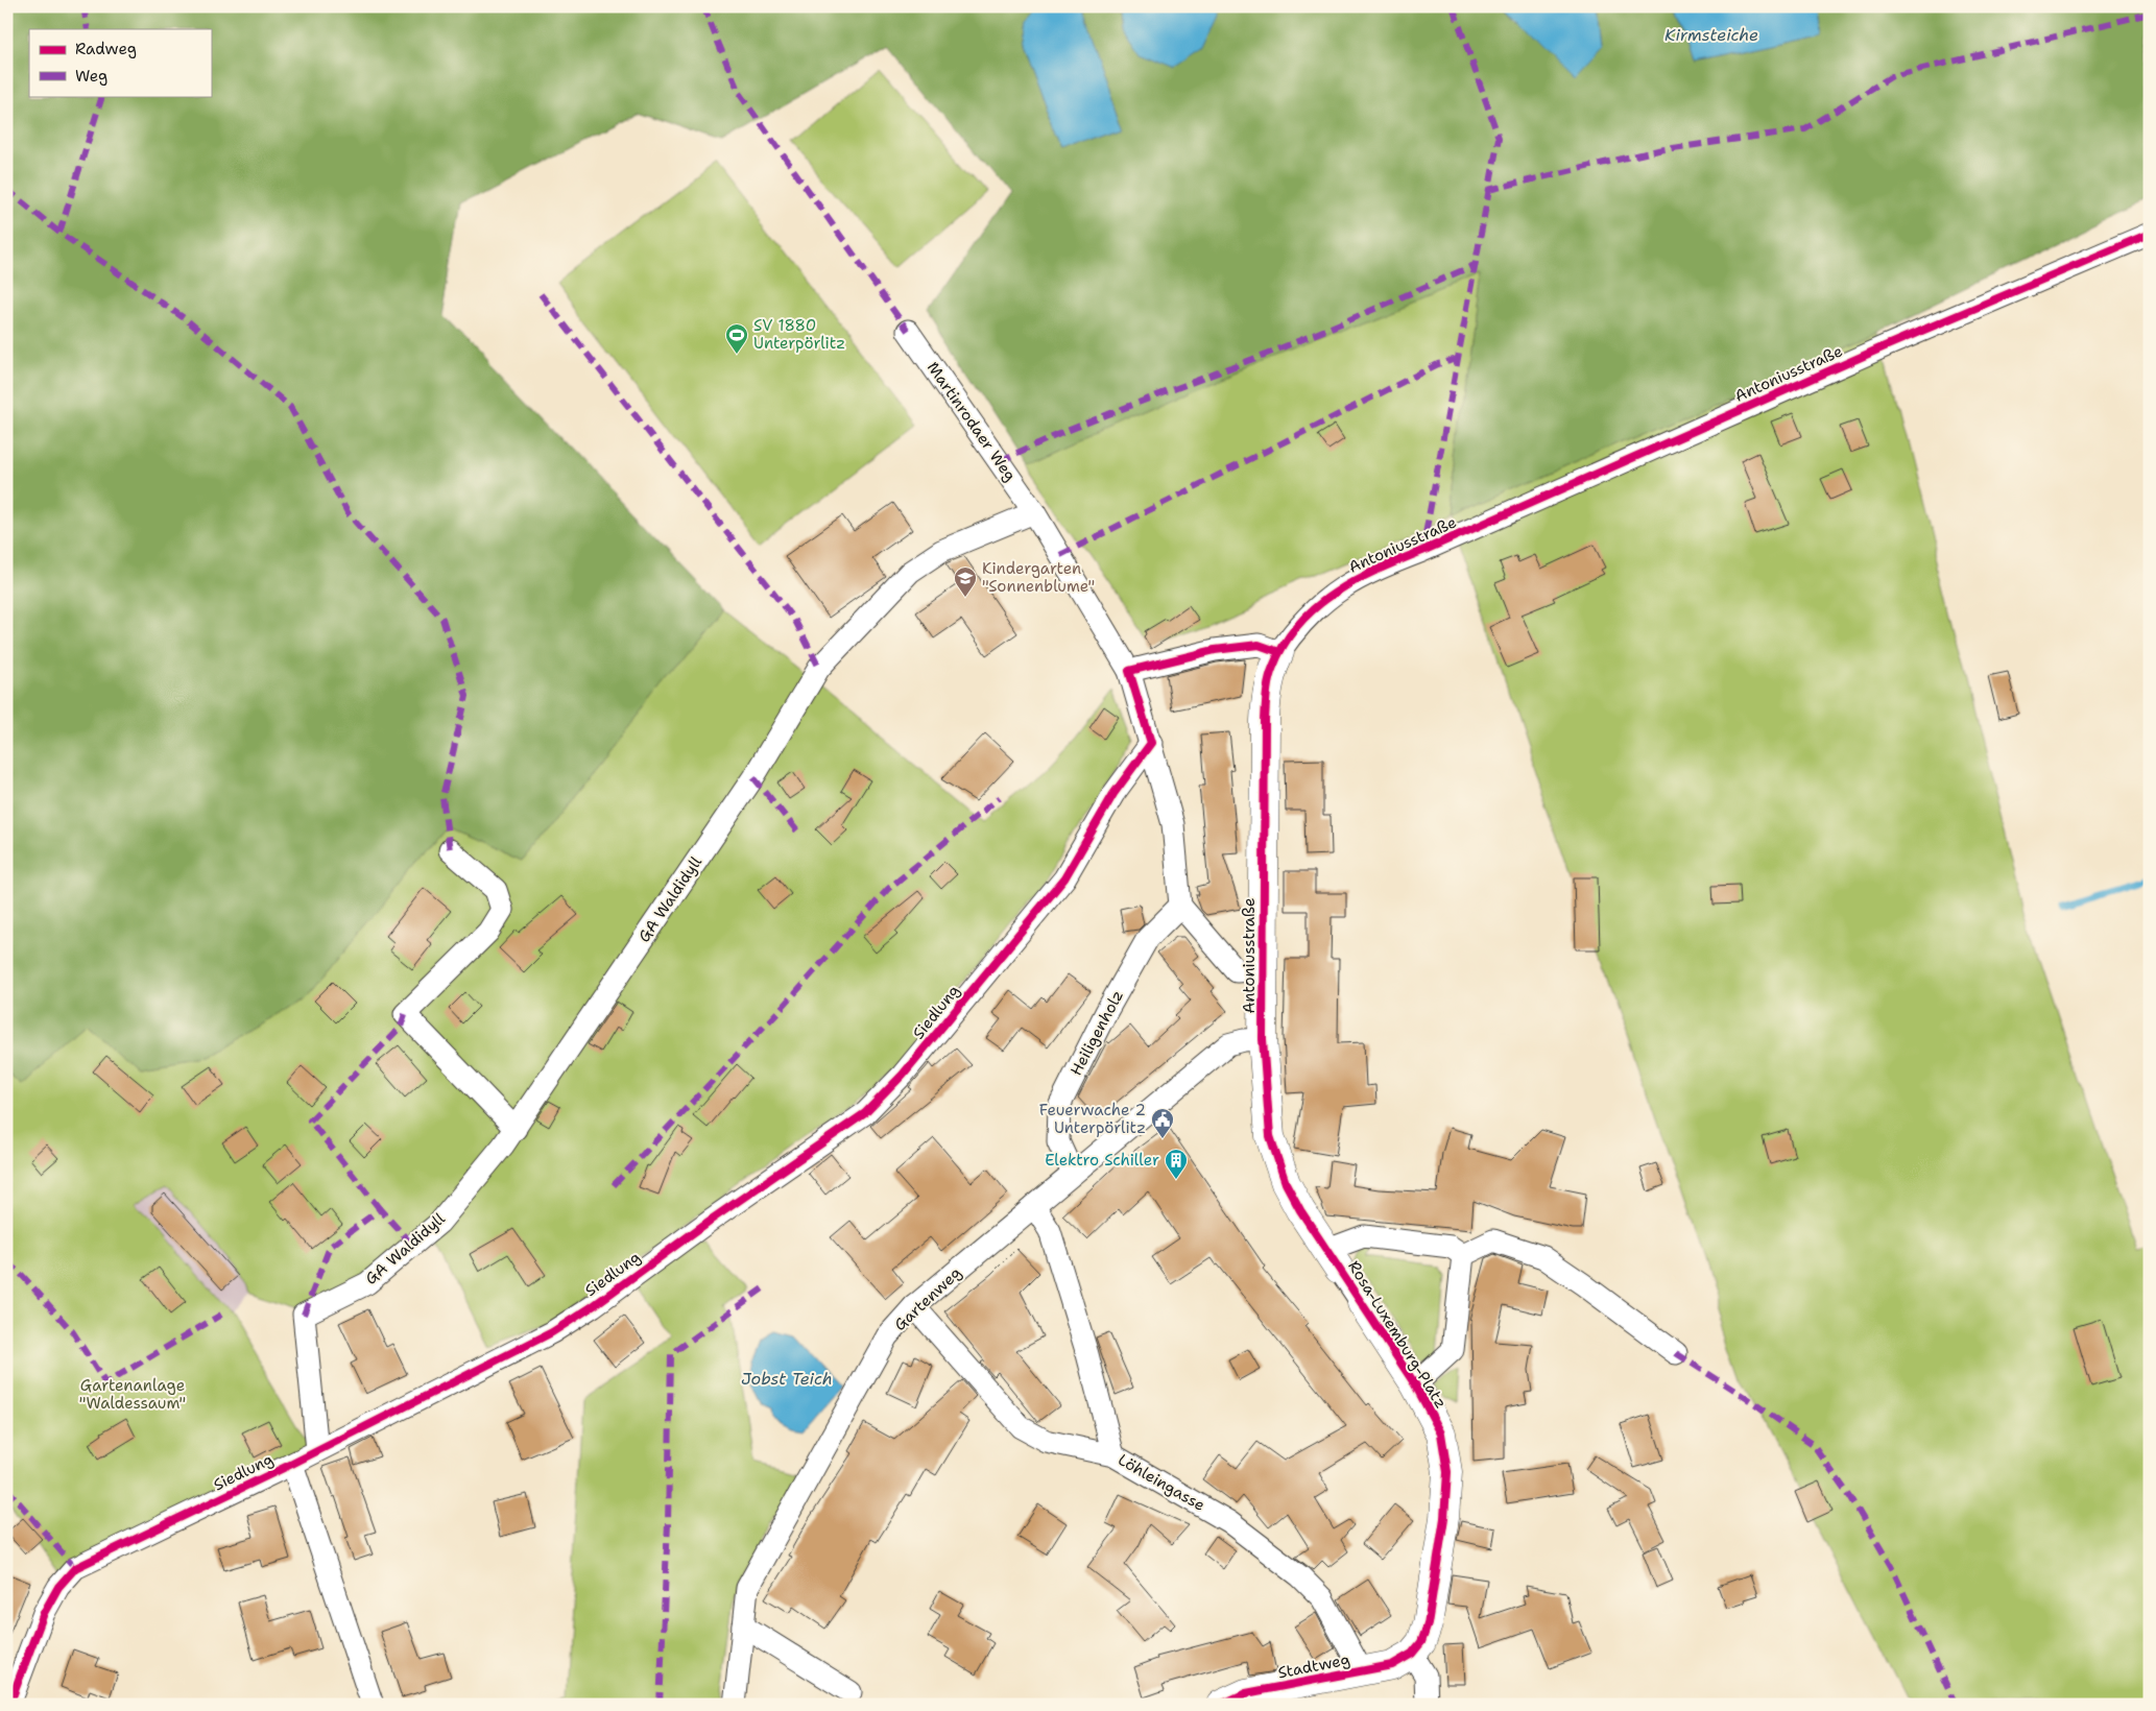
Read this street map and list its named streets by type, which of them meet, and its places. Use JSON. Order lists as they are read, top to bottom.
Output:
{
  "streets": {
    "street": [
      "Antoniusstraße",
      "Martinrodaer Weg",
      "GA Waldidyll",
      "Siedlung",
      "Heiligenholz",
      "Gartenweg",
      "Rosa-Luxemburg-Platz",
      "Löhleingasse",
      "Stadtweg"
    ]
  },
  "crossings": [
    ["Antoniusstraße", "Gartenweg"],
    ["Antoniusstraße", "Rosa-Luxemburg-Platz"],
    ["Martinrodaer Weg", "GA Waldidyll"],
    ["GA Waldidyll", "Siedlung"],
    ["Heiligenholz", "Gartenweg"],
    ["Gartenweg", "Rosa-Luxemburg-Platz"],
    ["Gartenweg", "Löhleingasse"],
    ["Rosa-Luxemburg-Platz", "Stadtweg"],
    ["Löhleingasse", "Stadtweg"]
  ],
  "water": ["Kirmsteiche", "Jobst Teich"],
  "parks": ["Gartenanlage \"Waldessaum\""],
  "places": {
    "sports": ["SV 1880 Unterpörlitz"],
    "school or university": ["Kindergarten \"Sonnenblume\""],
    "public building": ["Feuerwache 2 Unterpörlitz"],
    "building": ["Elektro Schiller"]
  },
  "legend": ["Radweg", "Weg"]
}
